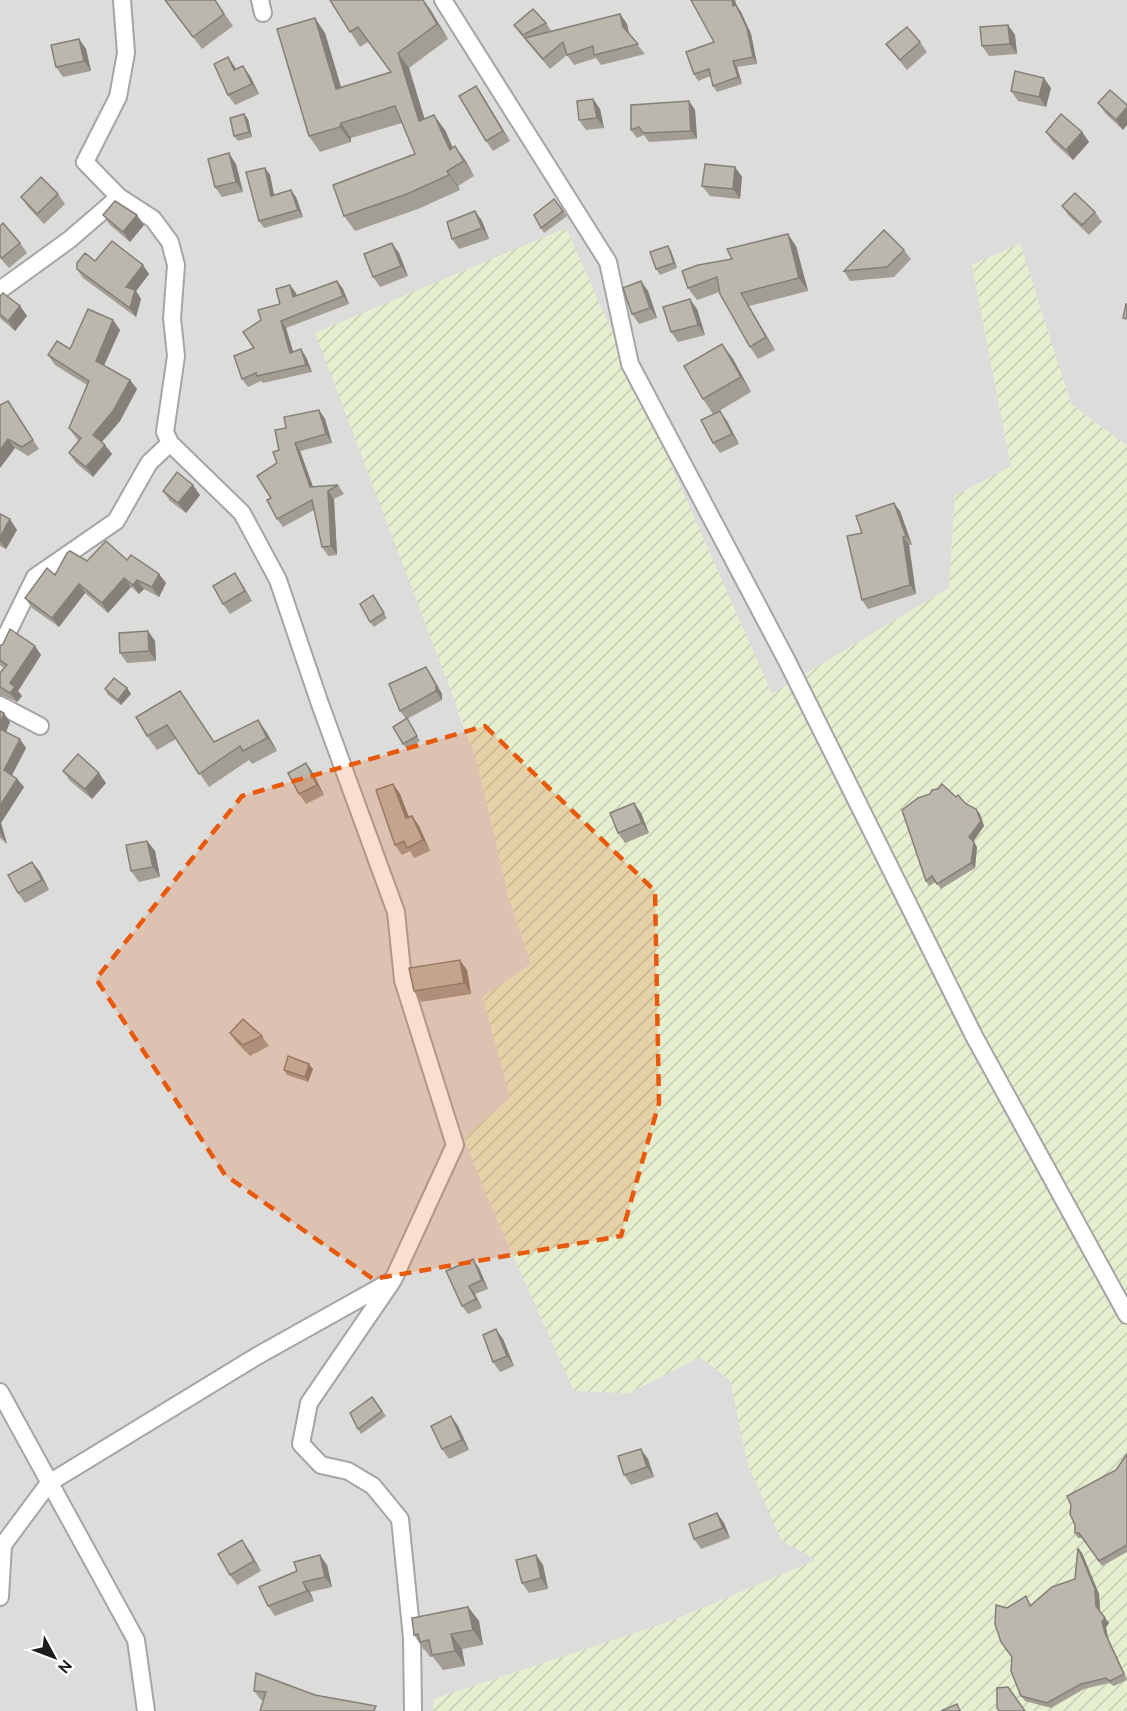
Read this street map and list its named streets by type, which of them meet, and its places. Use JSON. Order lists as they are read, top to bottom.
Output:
{
  "north": "bottom right"
}
